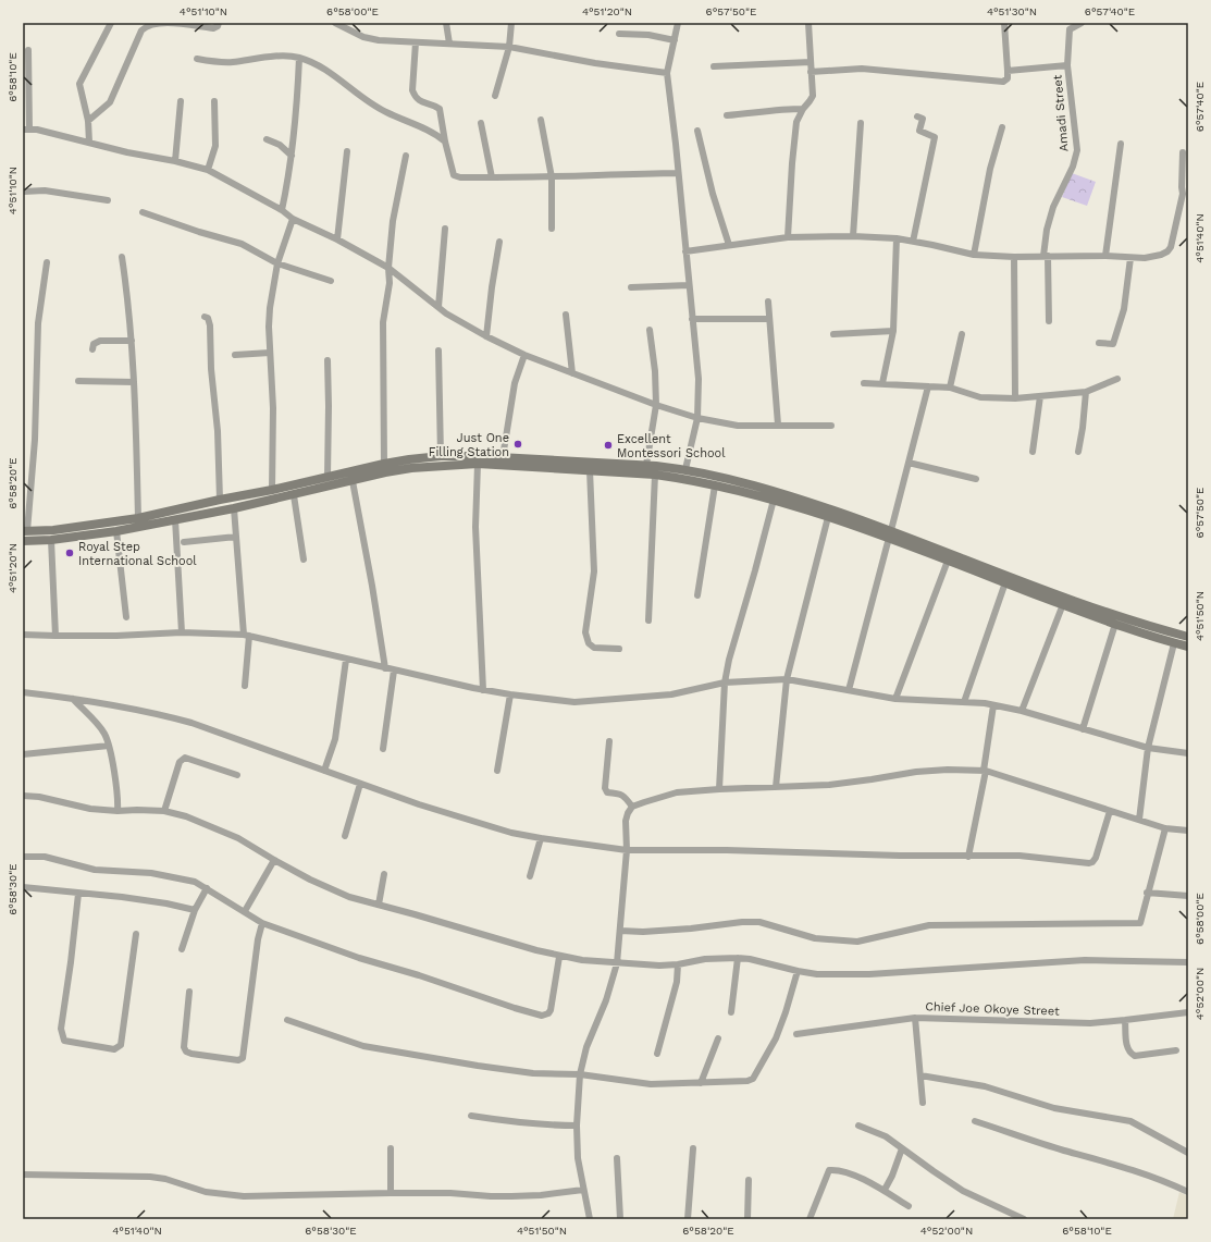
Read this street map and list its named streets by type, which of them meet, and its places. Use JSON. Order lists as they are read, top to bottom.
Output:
{
  "streets": {
    "street": ["Amadi Street", "Chief Joe Okoye Street"]
  },
  "places": ["Just One Filling Station", "Excellent Montessori School", "Royal Step International School"],
  "coordinates": [
    "4°51'10\"N",
    "6°58'00\"E",
    "4°51'20\"N",
    "6°57'50\"E",
    "4°51'30\"N",
    "6°57'40\"E",
    "6°58'10\"E",
    "4°51'40\"N",
    "6°58'20\"E",
    "4°51'50\"N",
    "6°58'30\"E",
    "4°52'00\"N"
  ]
}
